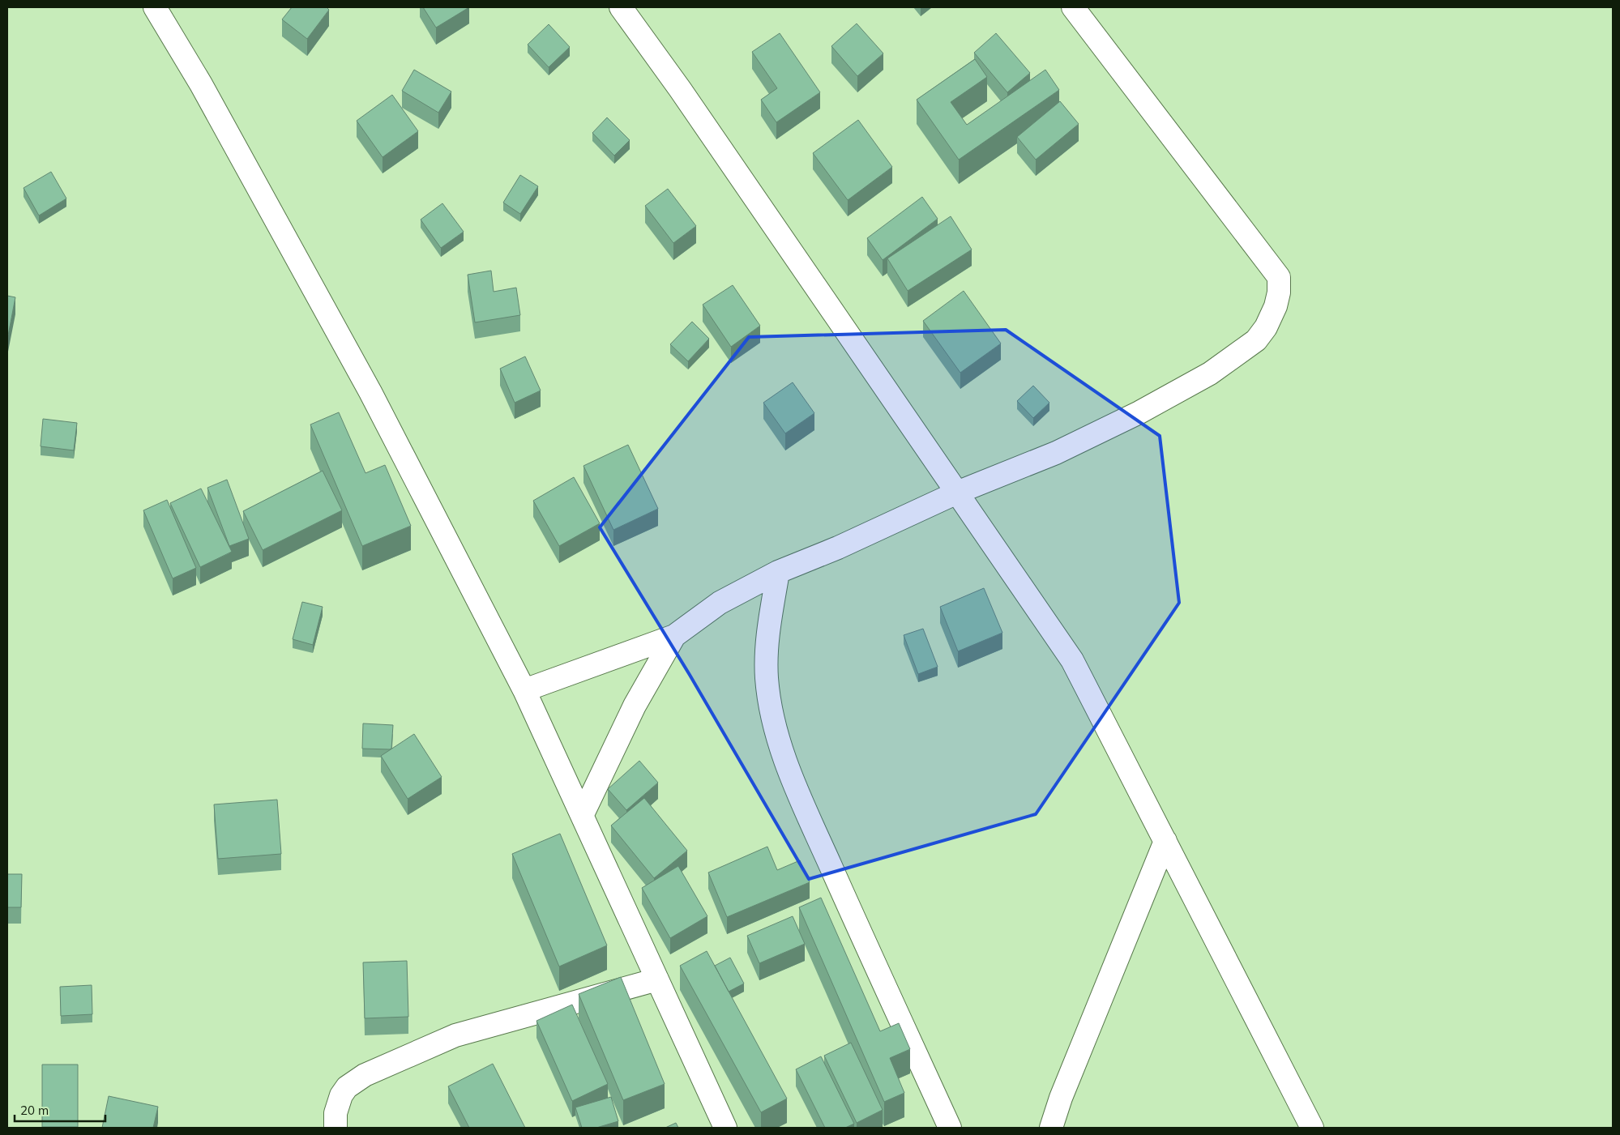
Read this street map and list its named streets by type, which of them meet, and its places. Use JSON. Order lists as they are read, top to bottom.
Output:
{
  "scale_bar": "20 m"
}
